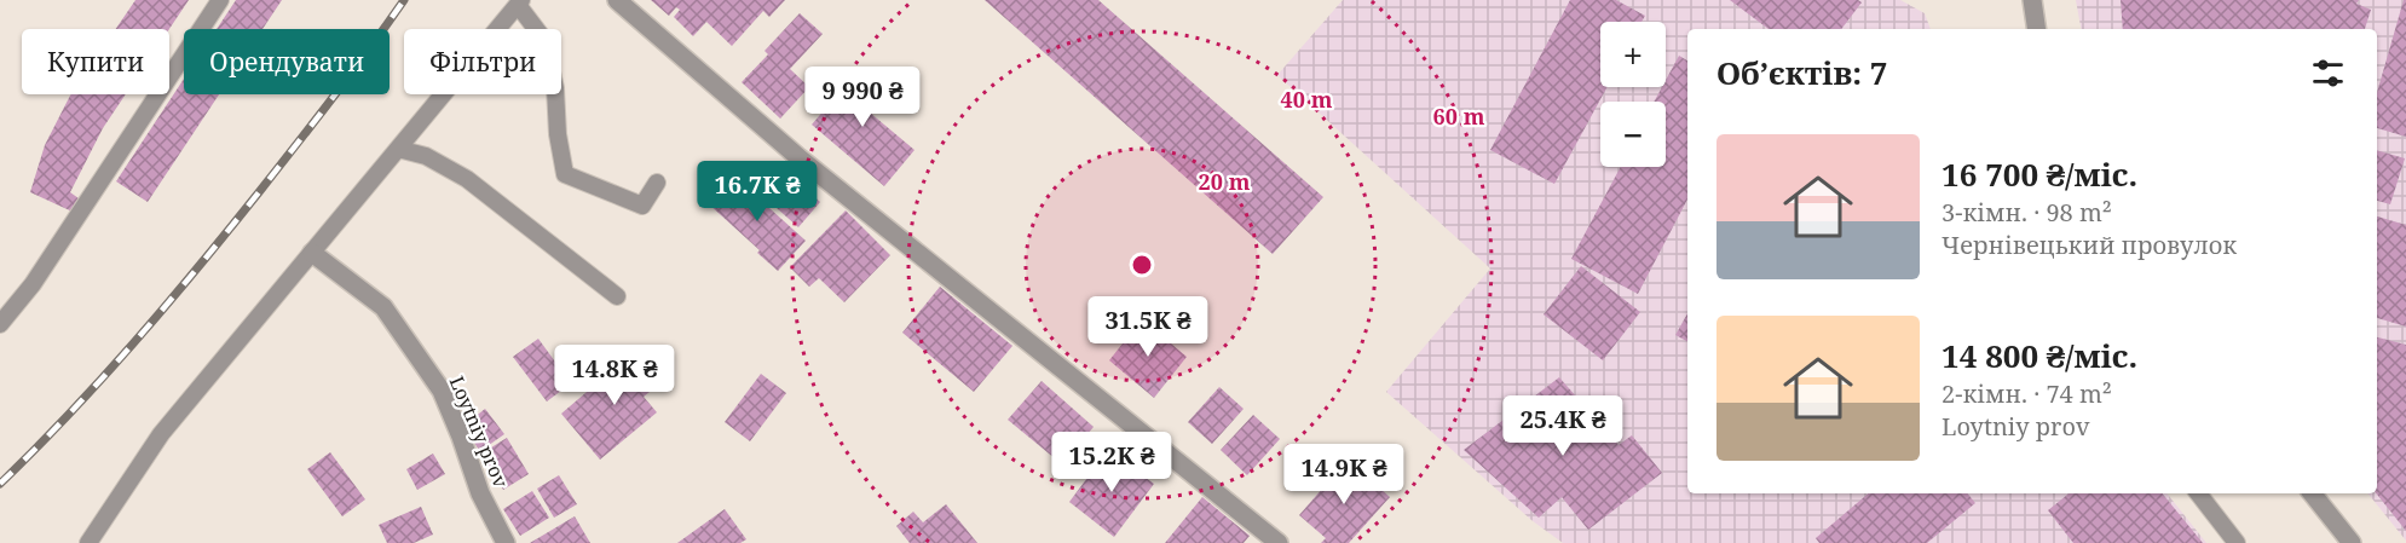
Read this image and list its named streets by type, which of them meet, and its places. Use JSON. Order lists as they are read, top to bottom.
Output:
{
  "streets": {
    "street": ["Loytniy prov"]
  },
  "page": {
    "map_buttons": ["+", "−"],
    "chip": ["Купити", "Орендувати", "Фільтри"],
    "heading": "Об’єктів: 7",
    "price": [
      "9 990 ₴",
      "16.7K ₴",
      "31.5K ₴",
      "14.8K ₴",
      "25.4K ₴",
      "15.2K ₴",
      "14.9K ₴"
    ],
    "list": [
      {
        "name": "16 700 ₴/міс.",
        "note": "3-кімн. · 98 m² · Чернівецький провулок"
      },
      {
        "name": "14 800 ₴/міс.",
        "note": "2-кімн. · 74 m² · Loytniy prov"
      }
    ]
  },
  "rings": ["40 m", "60 m", "20 m"]
}
